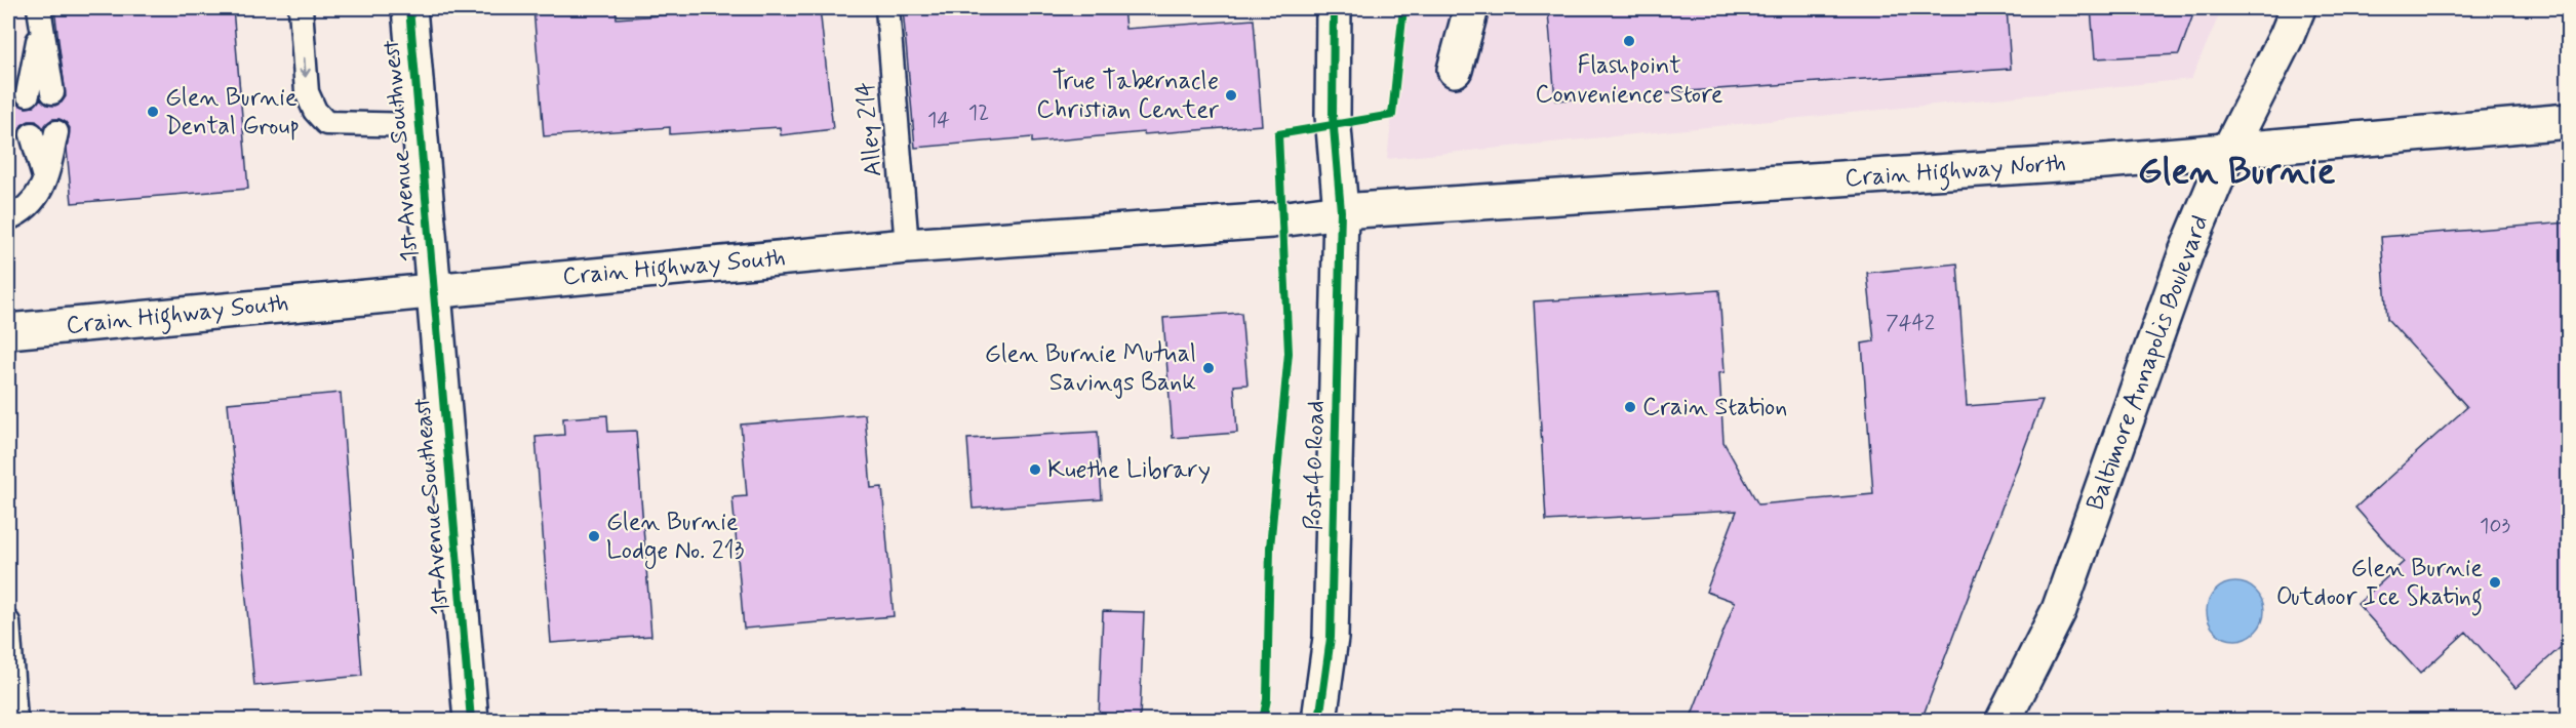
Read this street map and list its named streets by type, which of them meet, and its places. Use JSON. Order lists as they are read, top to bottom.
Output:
{
  "streets": {
    "main road": [
      "1st Avenue Southwest",
      "Crain Highway North",
      "Crain Highway South",
      "Baltimore Annapolis Boulevard",
      "Post 40 Road",
      "1st Avenue Southeast"
    ],
    "lane": ["Alley 214"]
  },
  "crossings": [
    ["Alley 214", "Crain Highway South"],
    ["1st Avenue Southwest", "Crain Highway South"],
    ["1st Avenue Southwest", "1st Avenue Southeast"],
    ["Crain Highway North", "Crain Highway South"],
    ["Crain Highway North", "Baltimore Annapolis Boulevard"],
    ["Crain Highway North", "Post 40 Road"],
    ["Crain Highway South", "Post 40 Road"],
    ["Crain Highway South", "1st Avenue Southeast"]
  ],
  "districts": ["Glen Burnie"],
  "places": [
    "Flashpoint Convenience Store",
    "True Tabernacle Christian Center",
    "Glen Burnie Dental Group",
    "Glen Burnie Mutual Savings Bank",
    "Crain Station",
    "Kuethe Library",
    "Glen Burnie Lodge No. 213",
    "Glen Burnie Outdoor Ice Skating"
  ],
  "house_numbers": [
    "12",
    "14",
    "7442",
    "103"
  ]
}
